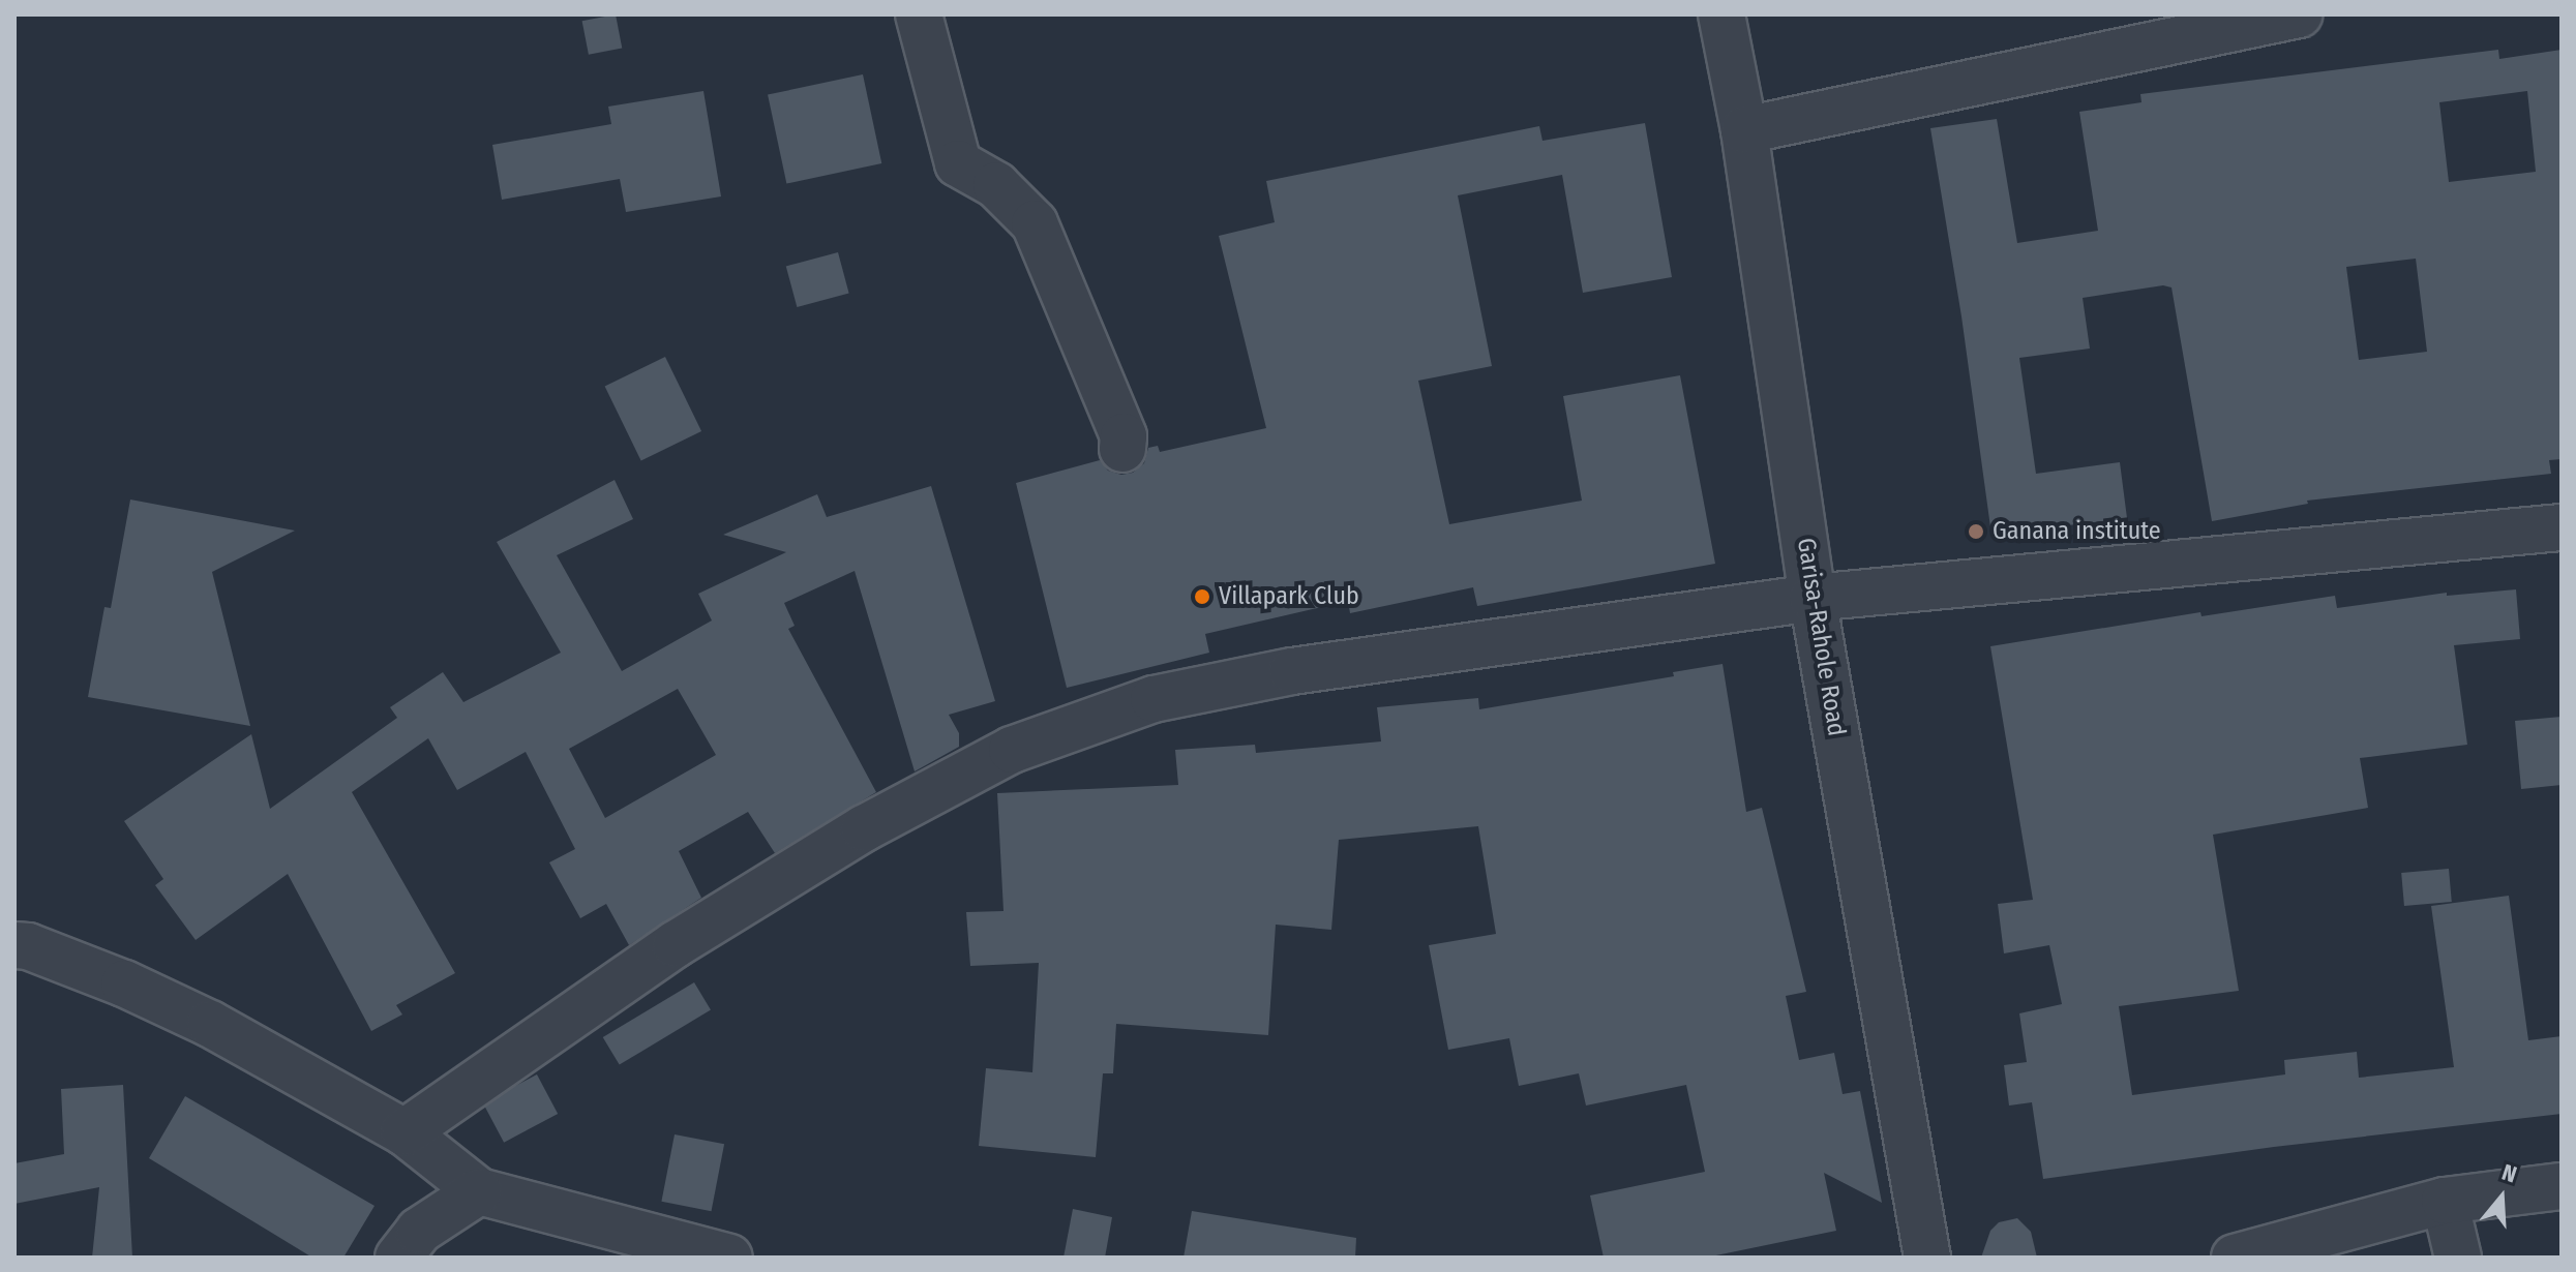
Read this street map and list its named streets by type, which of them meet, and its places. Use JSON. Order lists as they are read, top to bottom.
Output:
{
  "streets": {
    "street": ["Garisa-Rahole Road"]
  },
  "places": ["Ganana institute", "Villapark Club"],
  "north": "top"
}
